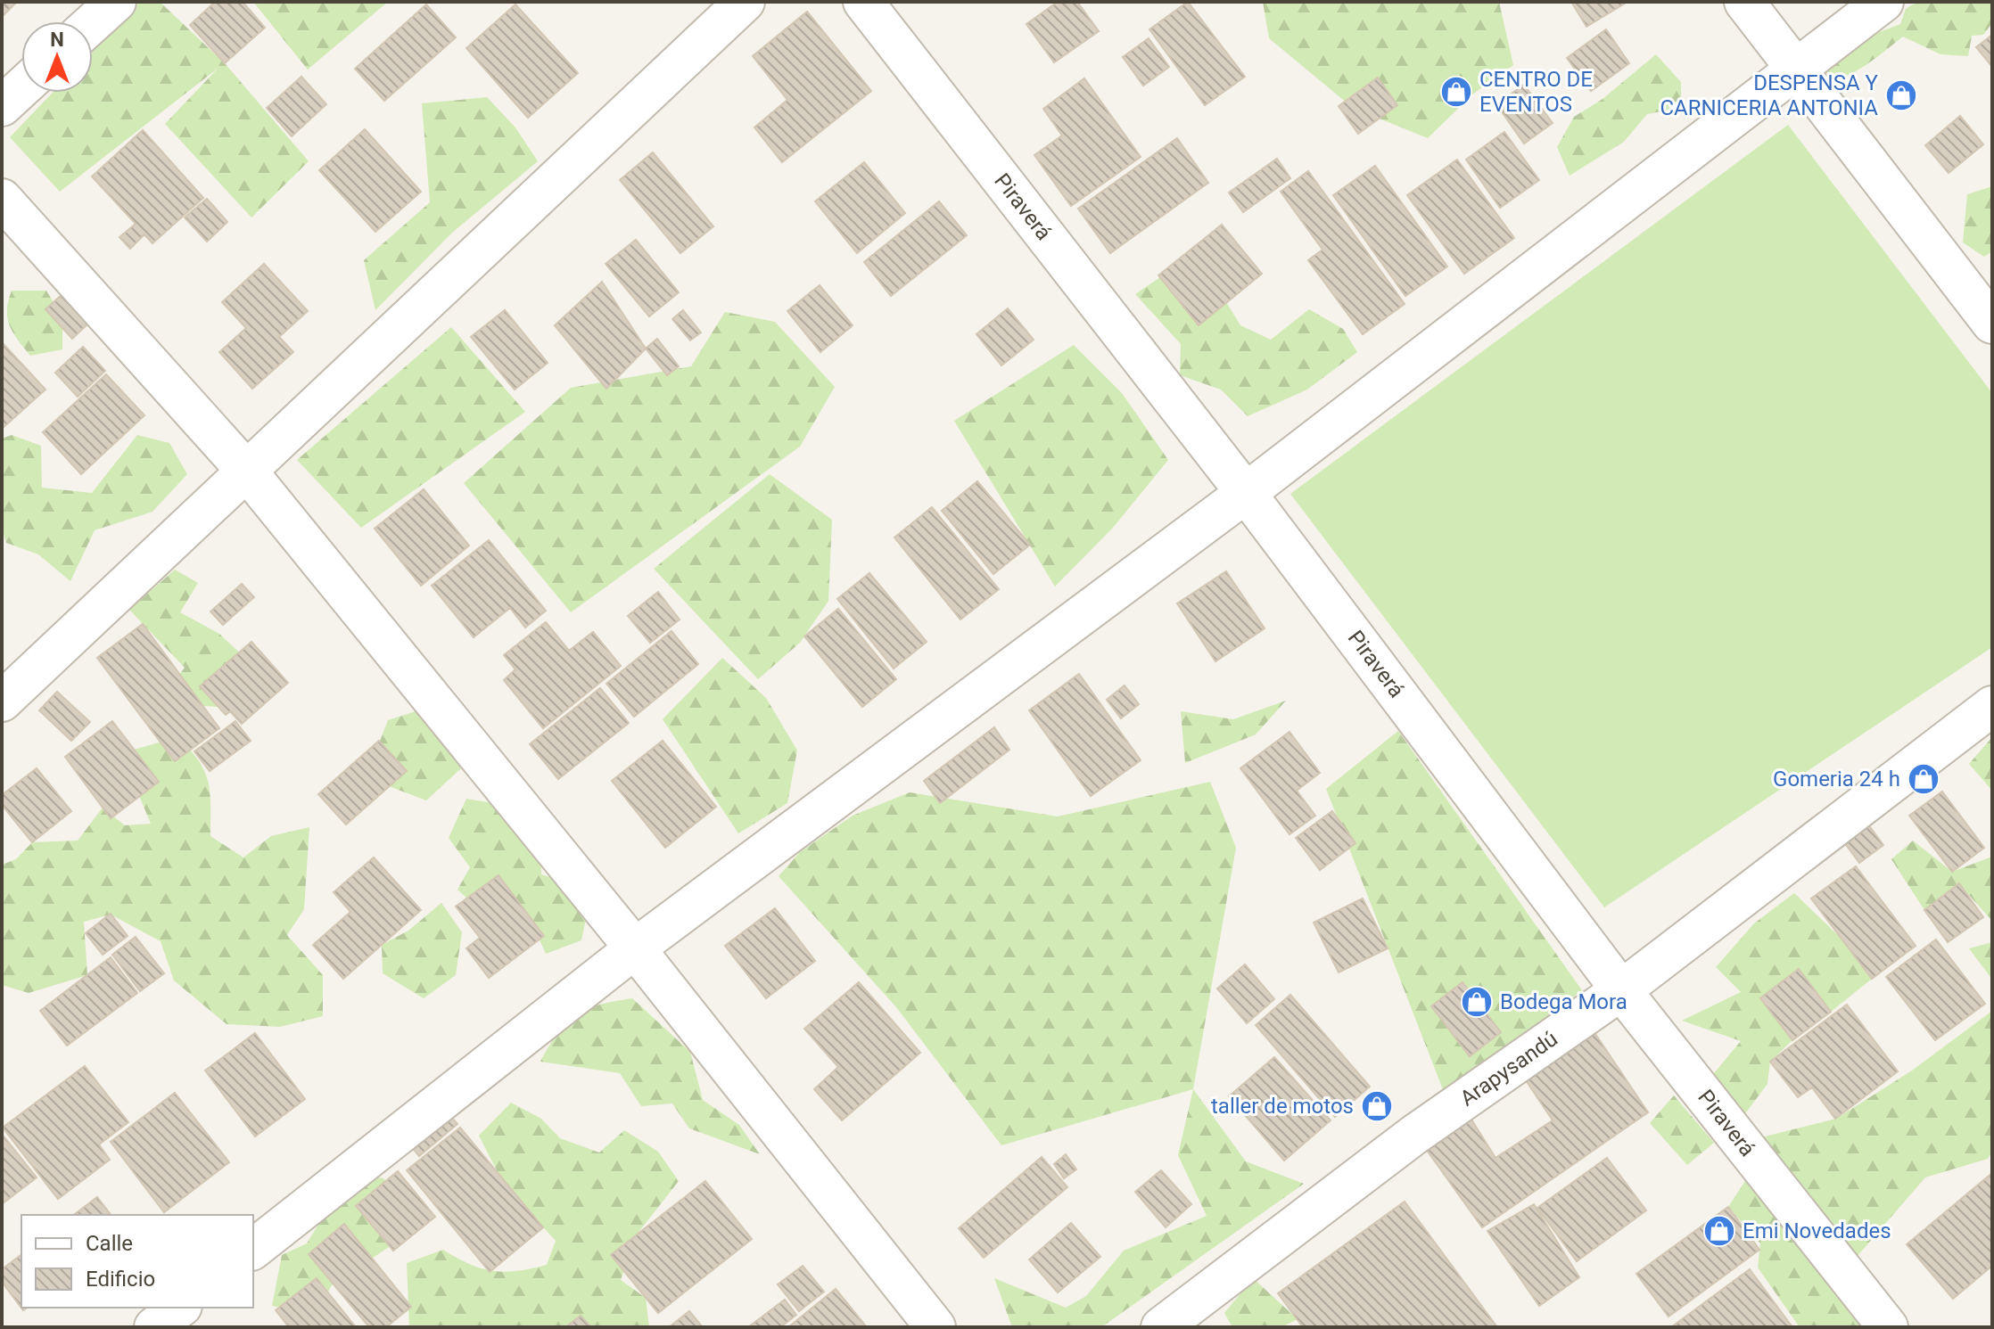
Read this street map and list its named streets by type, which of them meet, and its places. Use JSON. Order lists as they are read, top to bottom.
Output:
{
  "streets": {
    "street": ["Piraverá", "Arapysandú"]
  },
  "crossings": [
    ["Piraverá", "Arapysandú"]
  ],
  "places": {
    "shop": [
      "CENTRO DE EVENTOS",
      "DESPENSA Y CARNICERIA ANTONIA",
      "Gomeria 24 h",
      "Bodega Mora",
      "taller de motos",
      "Emi Novedades"
    ]
  },
  "legend": ["Calle", "Edificio"],
  "north": "top"
}
